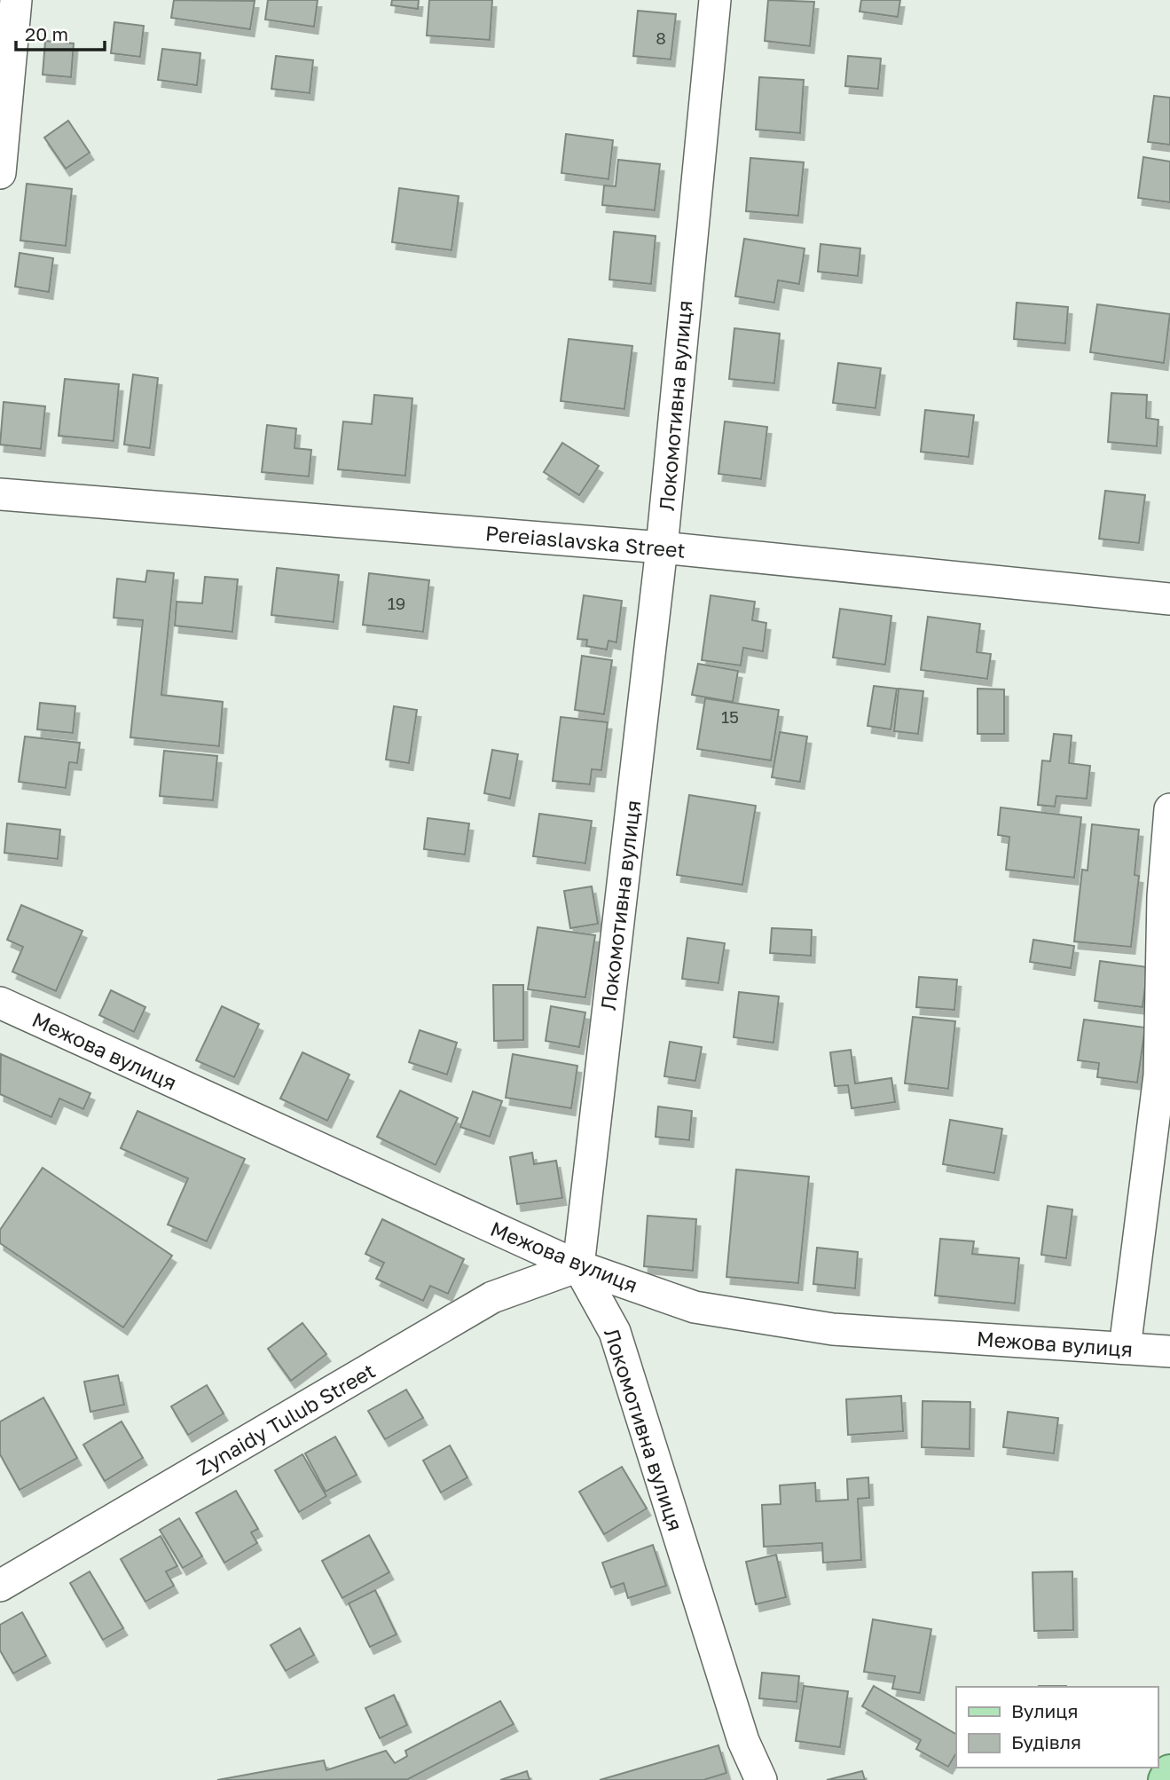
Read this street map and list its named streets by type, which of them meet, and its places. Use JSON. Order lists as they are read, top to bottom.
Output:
{
  "streets": {
    "street": [
      "Локомотивна вулиця",
      "Pereiaslavska Street",
      "Межова вулиця",
      "Zynaidy Tulub Street"
    ]
  },
  "crossings": [
    ["Локомотивна вулиця", "Pereiaslavska Street"],
    ["Локомотивна вулиця", "Межова вулиця"],
    ["Локомотивна вулиця", "Zynaidy Tulub Street"],
    ["Межова вулиця", "Zynaidy Tulub Street"]
  ],
  "house_numbers": ["8", "19", "15"],
  "legend": ["Вулиця", "Будівля"],
  "scale_bar": "20 m"
}
